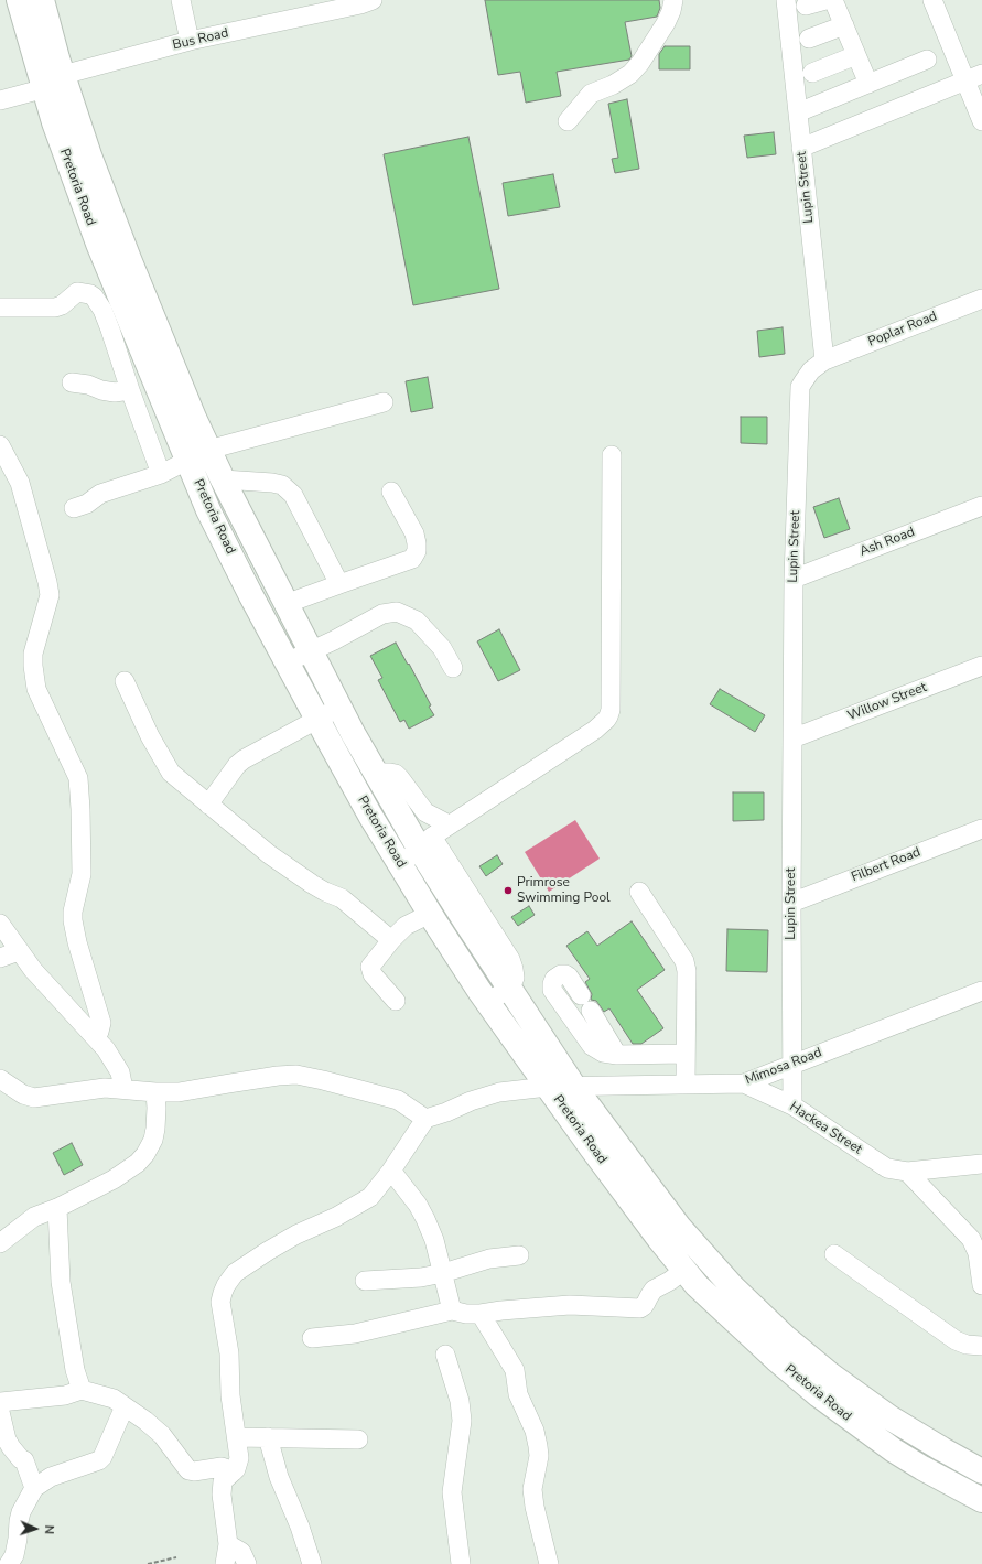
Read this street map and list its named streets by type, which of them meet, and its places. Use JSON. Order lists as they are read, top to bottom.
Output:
{
  "streets": {
    "main road": ["Pretoria Road"],
    "street": [
      "Bus Road",
      "Lupin Street",
      "Poplar Road",
      "Ash Road",
      "Willow Street",
      "Filbert Road",
      "Mimosa Road",
      "Hackea Street"
    ]
  },
  "crossings": [
    ["Bus Road", "Pretoria Road"],
    ["Pretoria Road", "Mimosa Road"],
    ["Lupin Street", "Poplar Road"],
    ["Lupin Street", "Ash Road"],
    ["Lupin Street", "Willow Street"],
    ["Lupin Street", "Filbert Road"],
    ["Lupin Street", "Mimosa Road"],
    ["Lupin Street", "Hackea Street"],
    ["Mimosa Road", "Hackea Street"]
  ],
  "places": ["Primrose Swimming Pool"],
  "north": "right"
}
